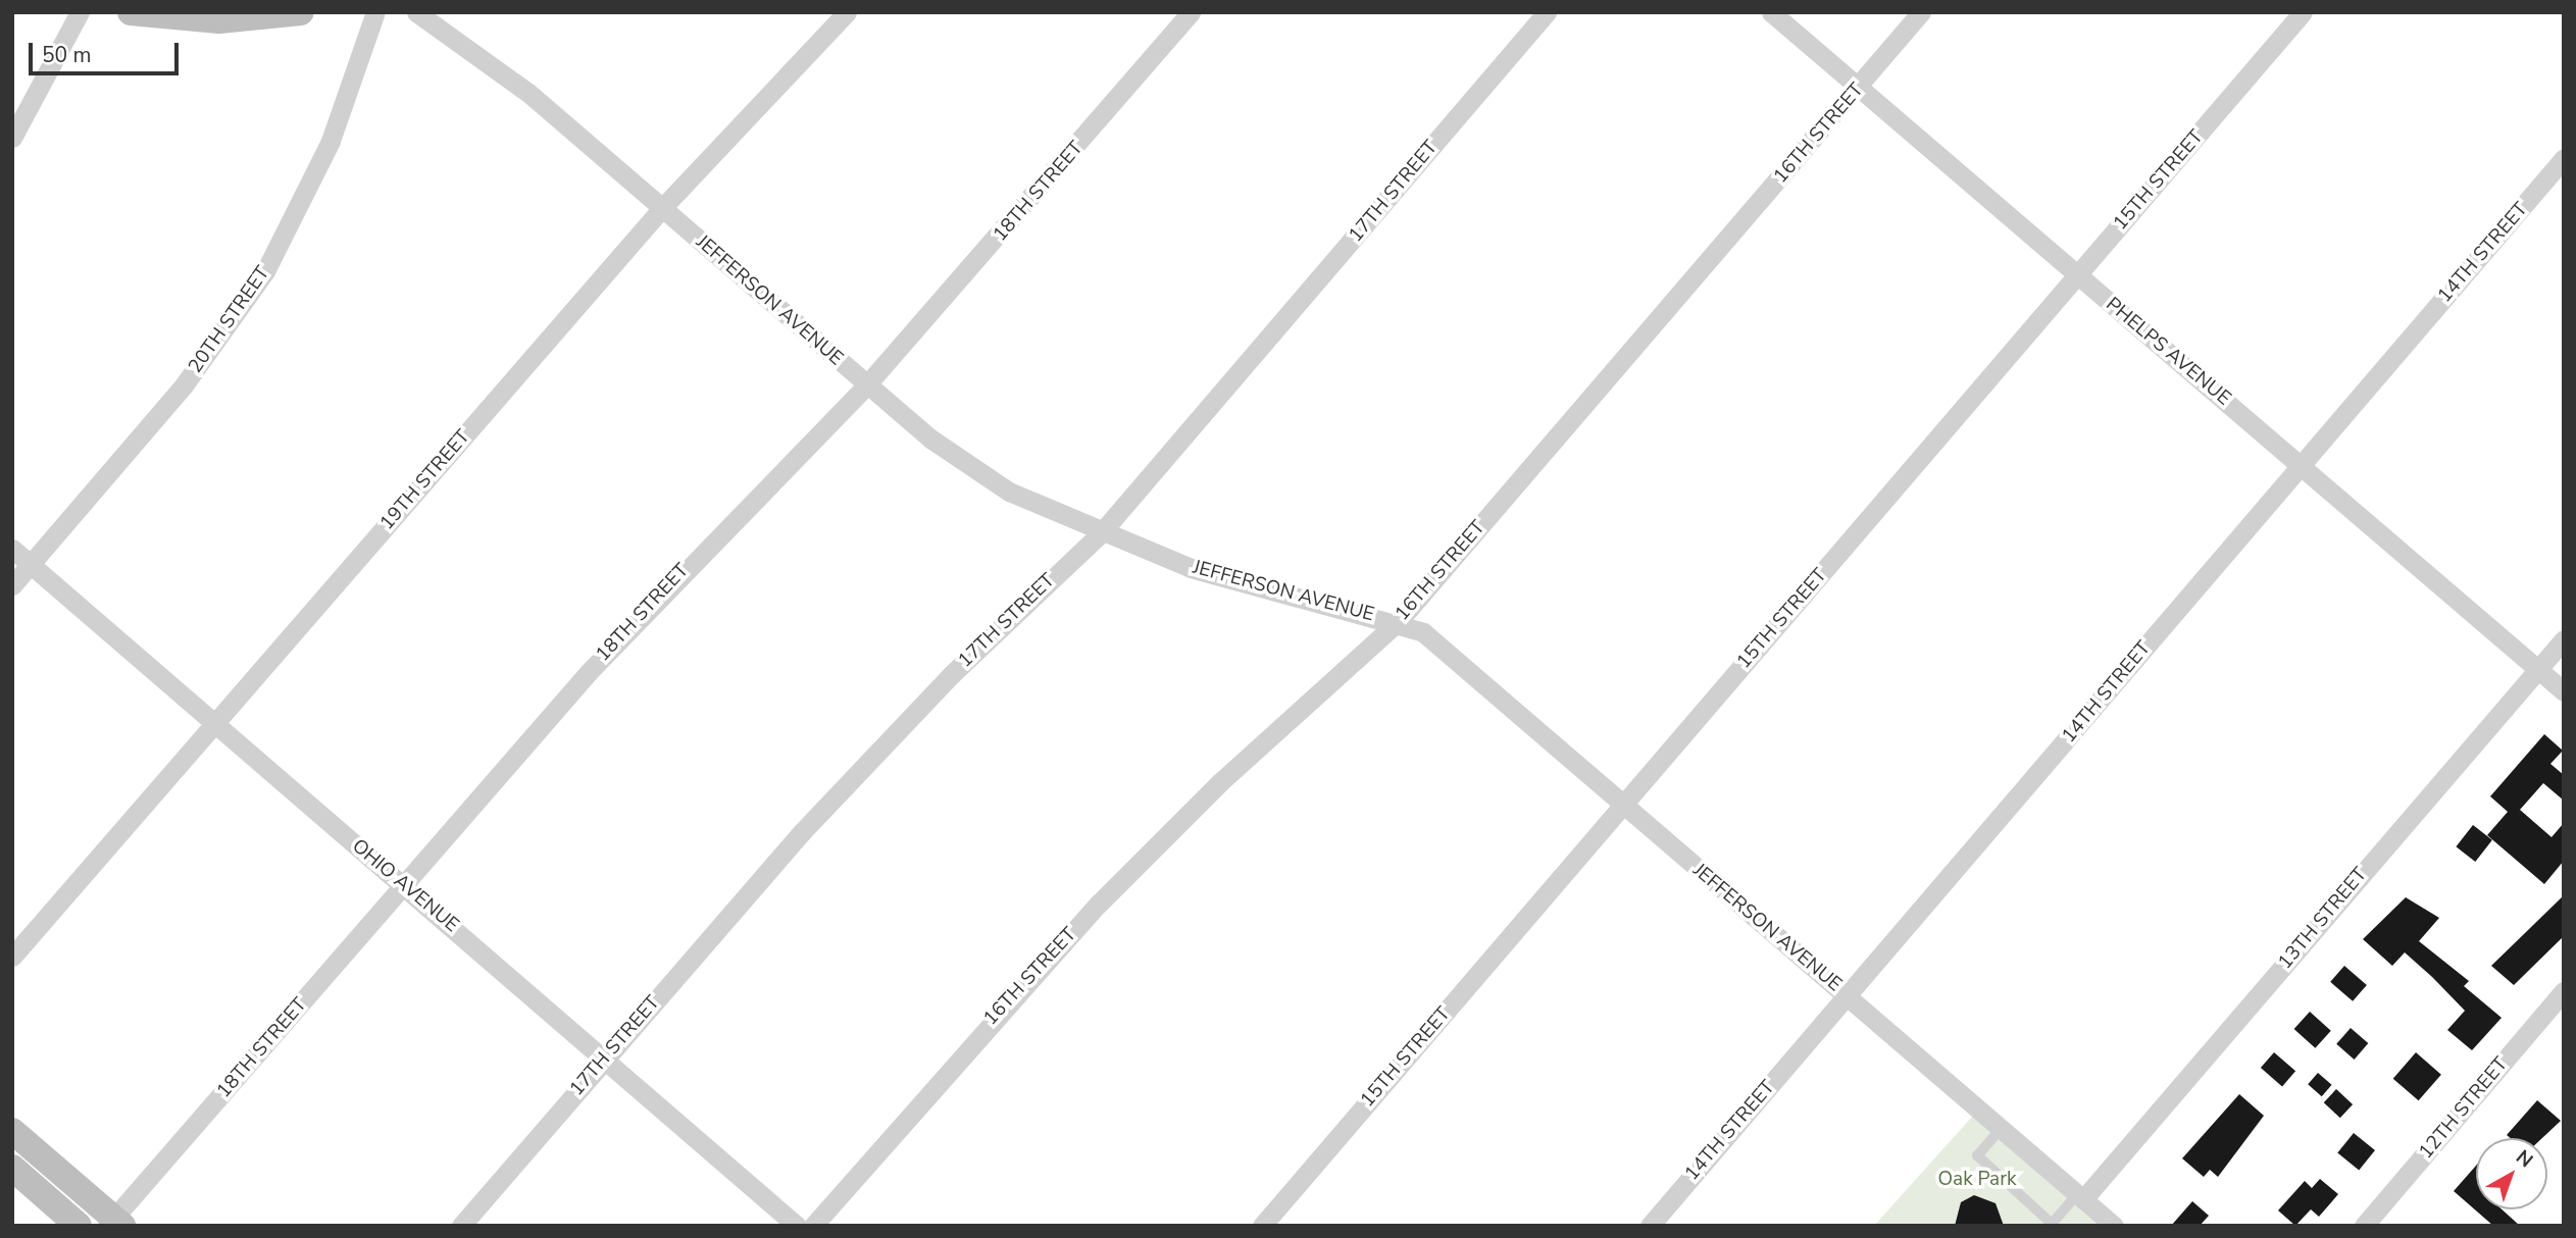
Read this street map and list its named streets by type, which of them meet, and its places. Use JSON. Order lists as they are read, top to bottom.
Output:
{
  "streets": {
    "street": [
      "16TH STREET",
      "15TH STREET",
      "18TH STREET",
      "17TH STREET",
      "14TH STREET",
      "JEFFERSON AVENUE",
      "20TH STREET",
      "PHELPS AVENUE",
      "19TH STREET",
      "OHIO AVENUE",
      "13TH STREET",
      "12TH STREET"
    ]
  },
  "crossings": [
    ["16TH STREET", "JEFFERSON AVENUE"],
    ["16TH STREET", "PHELPS AVENUE"],
    ["15TH STREET", "JEFFERSON AVENUE"],
    ["15TH STREET", "PHELPS AVENUE"],
    ["18TH STREET", "JEFFERSON AVENUE"],
    ["18TH STREET", "OHIO AVENUE"],
    ["17TH STREET", "JEFFERSON AVENUE"],
    ["17TH STREET", "OHIO AVENUE"],
    ["14TH STREET", "JEFFERSON AVENUE"],
    ["14TH STREET", "PHELPS AVENUE"],
    ["JEFFERSON AVENUE", "19TH STREET"],
    ["JEFFERSON AVENUE", "13TH STREET"],
    ["20TH STREET", "OHIO AVENUE"],
    ["PHELPS AVENUE", "13TH STREET"],
    ["19TH STREET", "OHIO AVENUE"]
  ],
  "parks": ["Oak Park"],
  "scale_bar": "50 m",
  "north": "top right"
}
